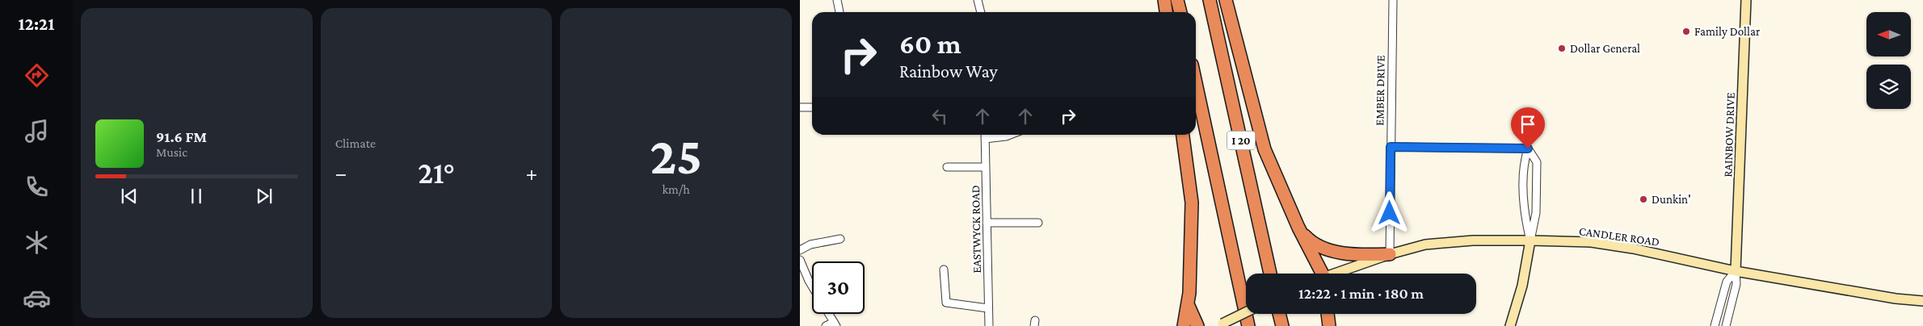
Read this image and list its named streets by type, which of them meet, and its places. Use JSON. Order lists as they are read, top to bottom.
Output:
{
  "streets": {
    "highway": ["I 20"],
    "main road": ["RAINBOW DRIVE", "CANDLER ROAD"],
    "street": ["EMBER DRIVE", "EASTWYCK ROAD"]
  },
  "crossings": [
    ["EMBER DRIVE", "CANDLER ROAD"],
    ["RAINBOW DRIVE", "CANDLER ROAD"]
  ],
  "places": ["Family Dollar", "Dollar General", "Dunkin'"],
  "north": "left",
  "page": {
    "tabs": "12:21",
    "tile": [
      "Climate",
      ["25", "km/h"]
    ],
    "turn": ["60 m", "Rainbow Way"],
    "song": ["91.6 FM", "Music"],
    "heat": ["−", "21°", "+"],
    "limit": "30",
    "trip": "12:22 · 1 min · 180 m"
  }
}
